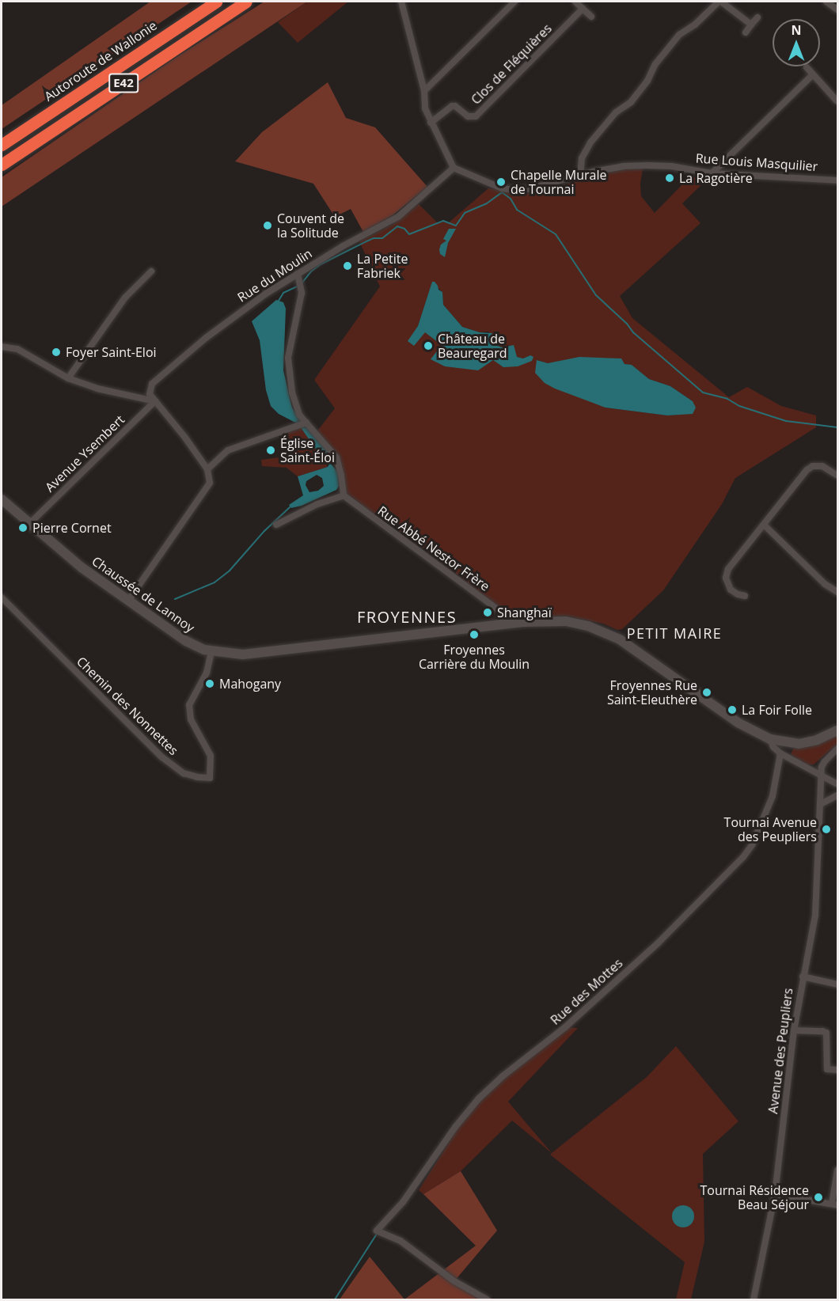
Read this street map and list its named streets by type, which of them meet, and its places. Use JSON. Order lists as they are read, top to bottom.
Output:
{
  "streets": {
    "highway": ["Autoroute de Wallonie", "E42"],
    "main road": ["Chaussée de Lannoy"],
    "street": [
      "Clos de Fléquières",
      "Rue Louis Masquilier",
      "Rue du Moulin",
      "Avenue Ysembert",
      "Rue Abbé Nestor Frère",
      "Chemin des Nonnettes",
      "Rue des Mottes",
      "Avenue des Peupliers"
    ]
  },
  "crossings": [
    ["Rue Louis Masquilier", "Rue du Moulin"],
    ["Rue du Moulin", "Avenue Ysembert"],
    ["Avenue Ysembert", "Chaussée de Lannoy"],
    ["Rue Abbé Nestor Frère", "Chaussée de Lannoy"],
    ["Chaussée de Lannoy", "Chemin des Nonnettes"]
  ],
  "districts": ["FROYENNES", "PETIT MAIRE"],
  "places": [
    "La Ragotière",
    "Chapelle Murale de Tournai",
    "Couvent de la Solitude",
    "La Petite Fabriek",
    "Château de Beauregard",
    "Foyer Saint-Eloi",
    "Église Saint-Éloi",
    "Pierre Cornet",
    "Shanghaï",
    "Froyennes Carrière du Moulin",
    "Mahogany",
    "Froyennes Rue Saint-Eleuthère",
    "La Foir Folle",
    "Tournai Avenue des Peupliers",
    "Tournai Résidence Beau Séjour"
  ],
  "north": "top"
}
